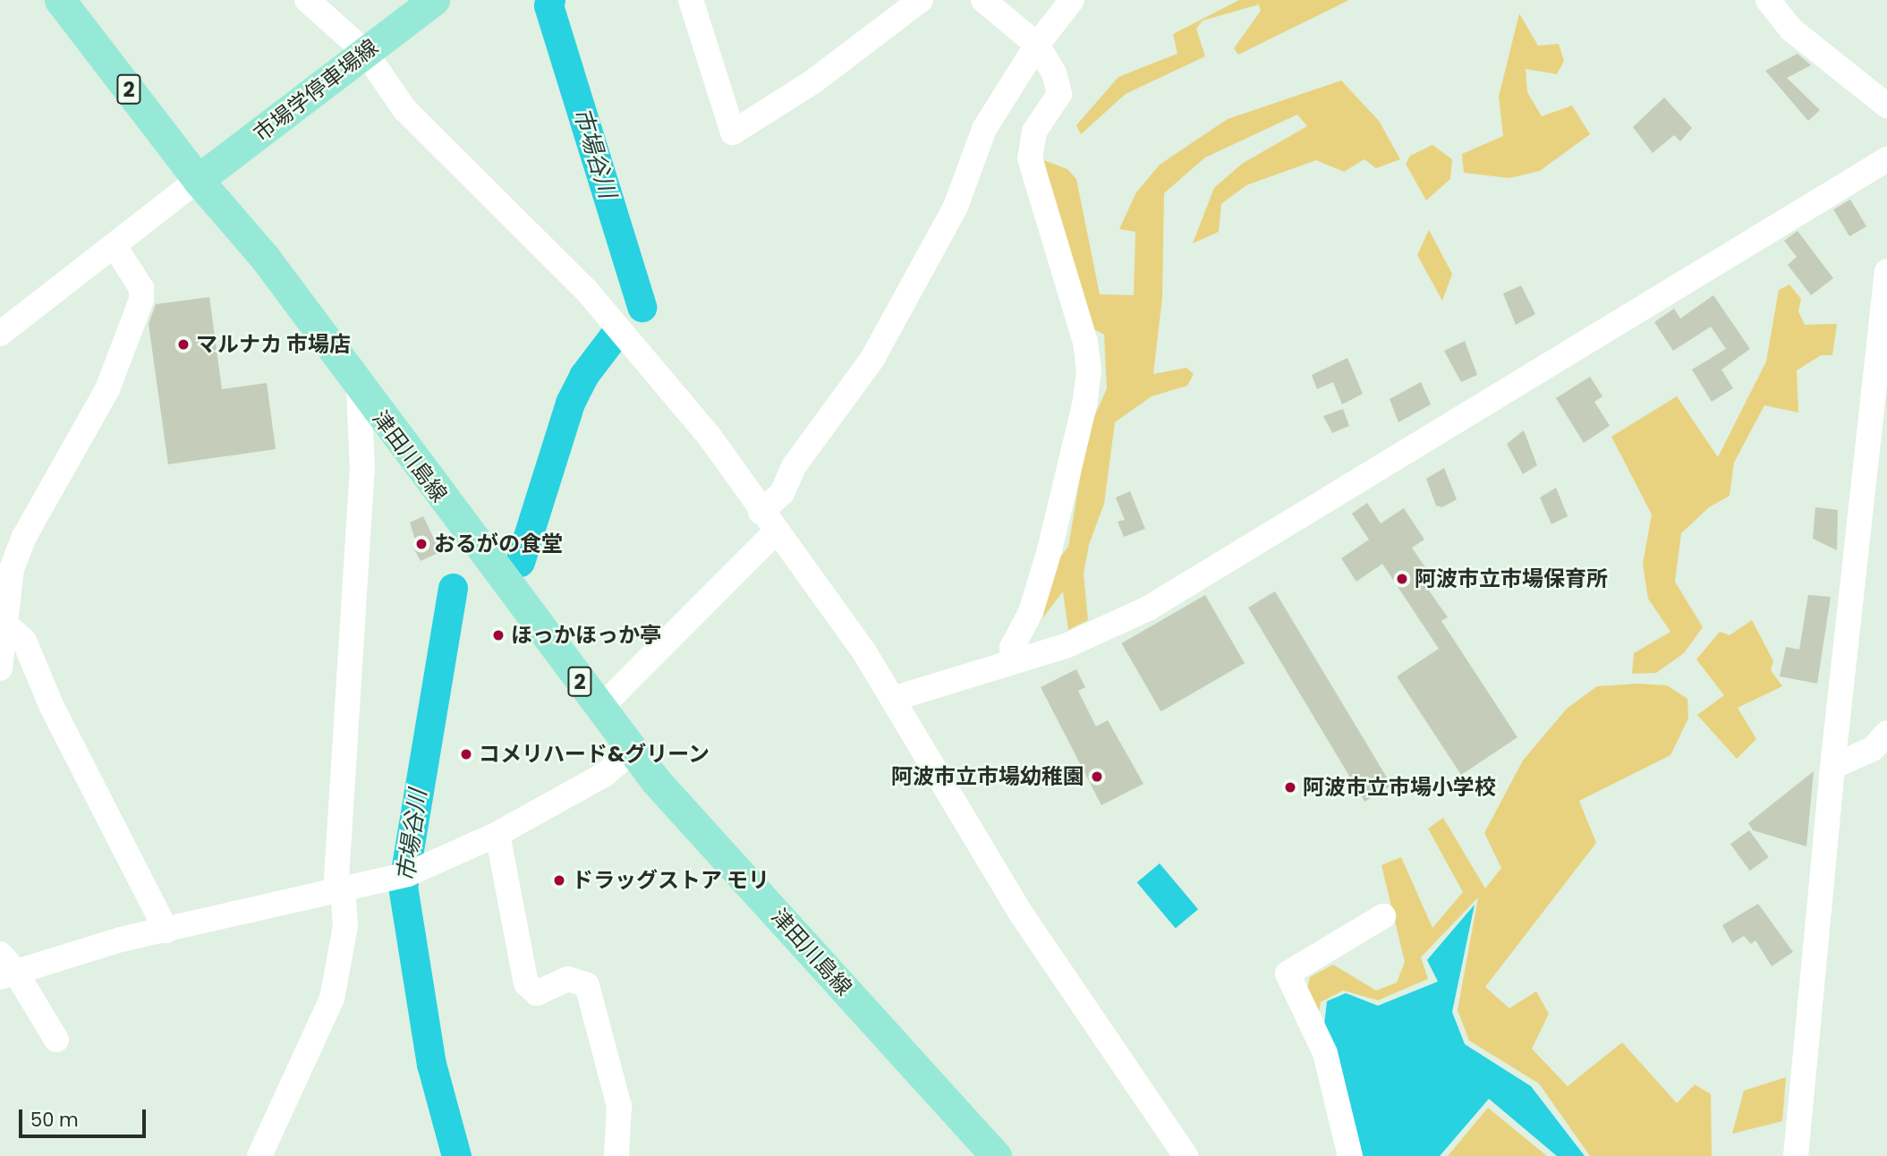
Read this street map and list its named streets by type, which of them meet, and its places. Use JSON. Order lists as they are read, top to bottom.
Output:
{
  "streets": {
    "main road": ["2", "市場学停車場線", "津田川島線"]
  },
  "crossings": [
    ["市場学停車場線", "津田川島線"]
  ],
  "water": ["市場谷川"],
  "places": [
    "マルナカ 市場店",
    "おるがの食堂",
    "阿波市立市場保育所",
    "ほっかほっか亭",
    "コメリハード&グリーン",
    "阿波市立市場幼稚園",
    "阿波市立市場小学校",
    "ドラッグストア モリ"
  ],
  "scale_bar": "50 m"
}
